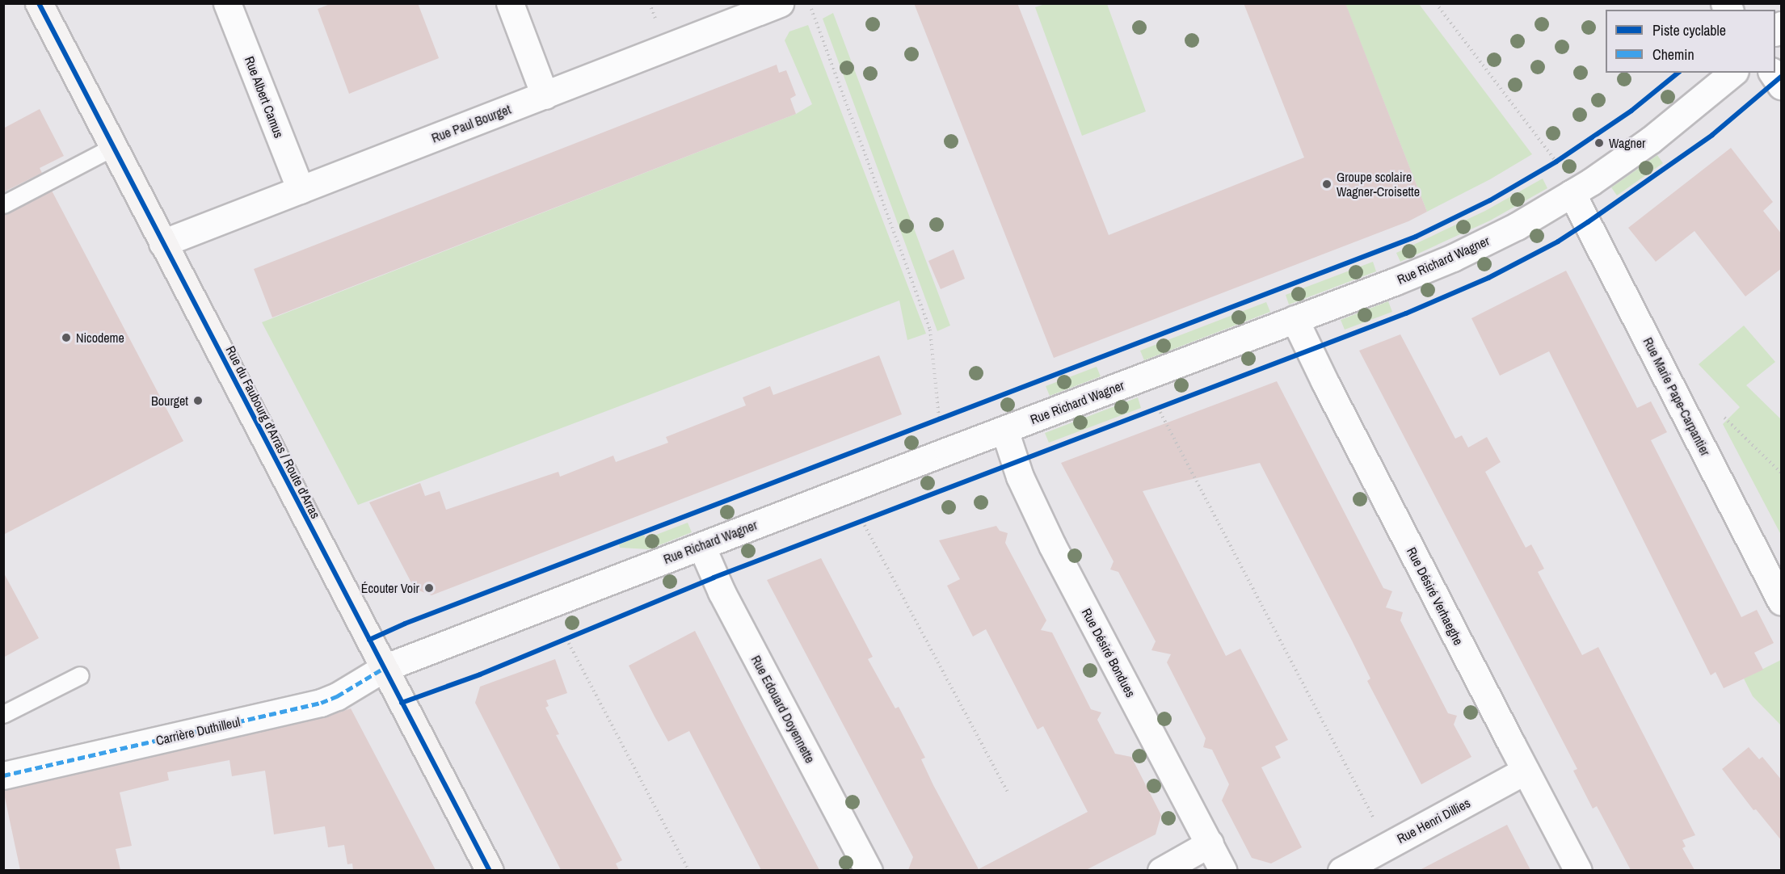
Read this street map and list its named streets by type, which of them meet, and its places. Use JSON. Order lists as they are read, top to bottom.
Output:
{
  "streets": {
    "main road": ["Rue du Faubourg d'Arras / Route d'Arras"],
    "street": [
      "Rue Albert Camus",
      "Rue Paul Bourget",
      "Rue Richard Wagner",
      "Rue Marie Pape-Carpantier",
      "Rue Désiré Verhaeghe",
      "Rue Désiré Bondues",
      "Rue Edouard Doyennette",
      "Carrière Duthilleul",
      "Rue Henri Dillies"
    ]
  },
  "crossings": [
    ["Rue Albert Camus", "Rue Paul Bourget"],
    ["Rue Paul Bourget", "Rue du Faubourg d'Arras / Route d'Arras"],
    ["Rue Richard Wagner", "Rue Marie Pape-Carpantier"],
    ["Rue Richard Wagner", "Rue du Faubourg d'Arras / Route d'Arras"],
    ["Rue Richard Wagner", "Rue Désiré Verhaeghe"],
    ["Rue Richard Wagner", "Rue Désiré Bondues"],
    ["Rue Richard Wagner", "Rue Edouard Doyennette"],
    ["Rue Richard Wagner", "Carrière Duthilleul"],
    ["Rue du Faubourg d'Arras / Route d'Arras", "Carrière Duthilleul"],
    ["Rue Désiré Verhaeghe", "Rue Henri Dillies"]
  ],
  "places": [
    "Wagner",
    "Groupe scolaire Wagner-Croisette",
    "Nicodeme",
    "Bourget",
    "Écouter Voir"
  ],
  "legend": ["Piste cyclable", "Chemin"]
}
